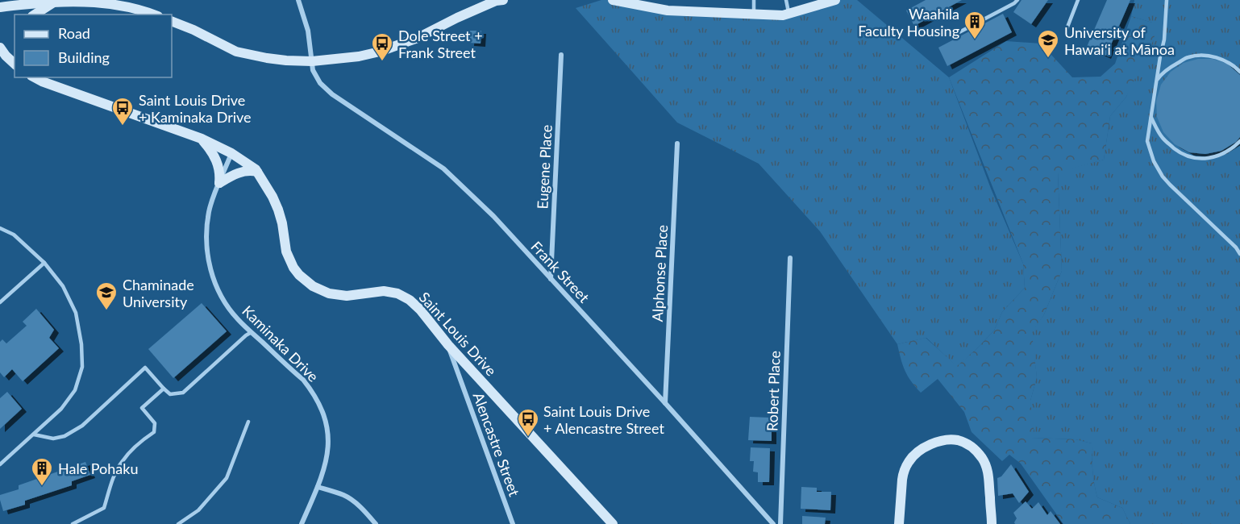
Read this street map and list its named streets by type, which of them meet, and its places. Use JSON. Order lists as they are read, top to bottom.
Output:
{
  "streets": {
    "street": [
      "Eugene Place",
      "Frank Street",
      "Alphonse Place",
      "Saint Louis Drive",
      "Kaminaka Drive",
      "Robert Place",
      "Alencastre Street"
    ]
  },
  "crossings": [
    ["Eugene Place", "Frank Street"],
    ["Frank Street", "Alphonse Place"],
    ["Saint Louis Drive", "Kaminaka Drive"],
    ["Saint Louis Drive", "Alencastre Street"]
  ],
  "places": {
    "building": ["Waahila Faculty Housing", "Hale Pohaku"],
    "school or university": ["University of Hawaiʻi at Mānoa", "Chaminade University"],
    "bus stop": ["Dole Street + Frank Street", "Saint Louis Drive + Kaminaka Drive", "Saint Louis Drive + Alencastre Street"]
  },
  "legend": ["Road", "Building"]
}
